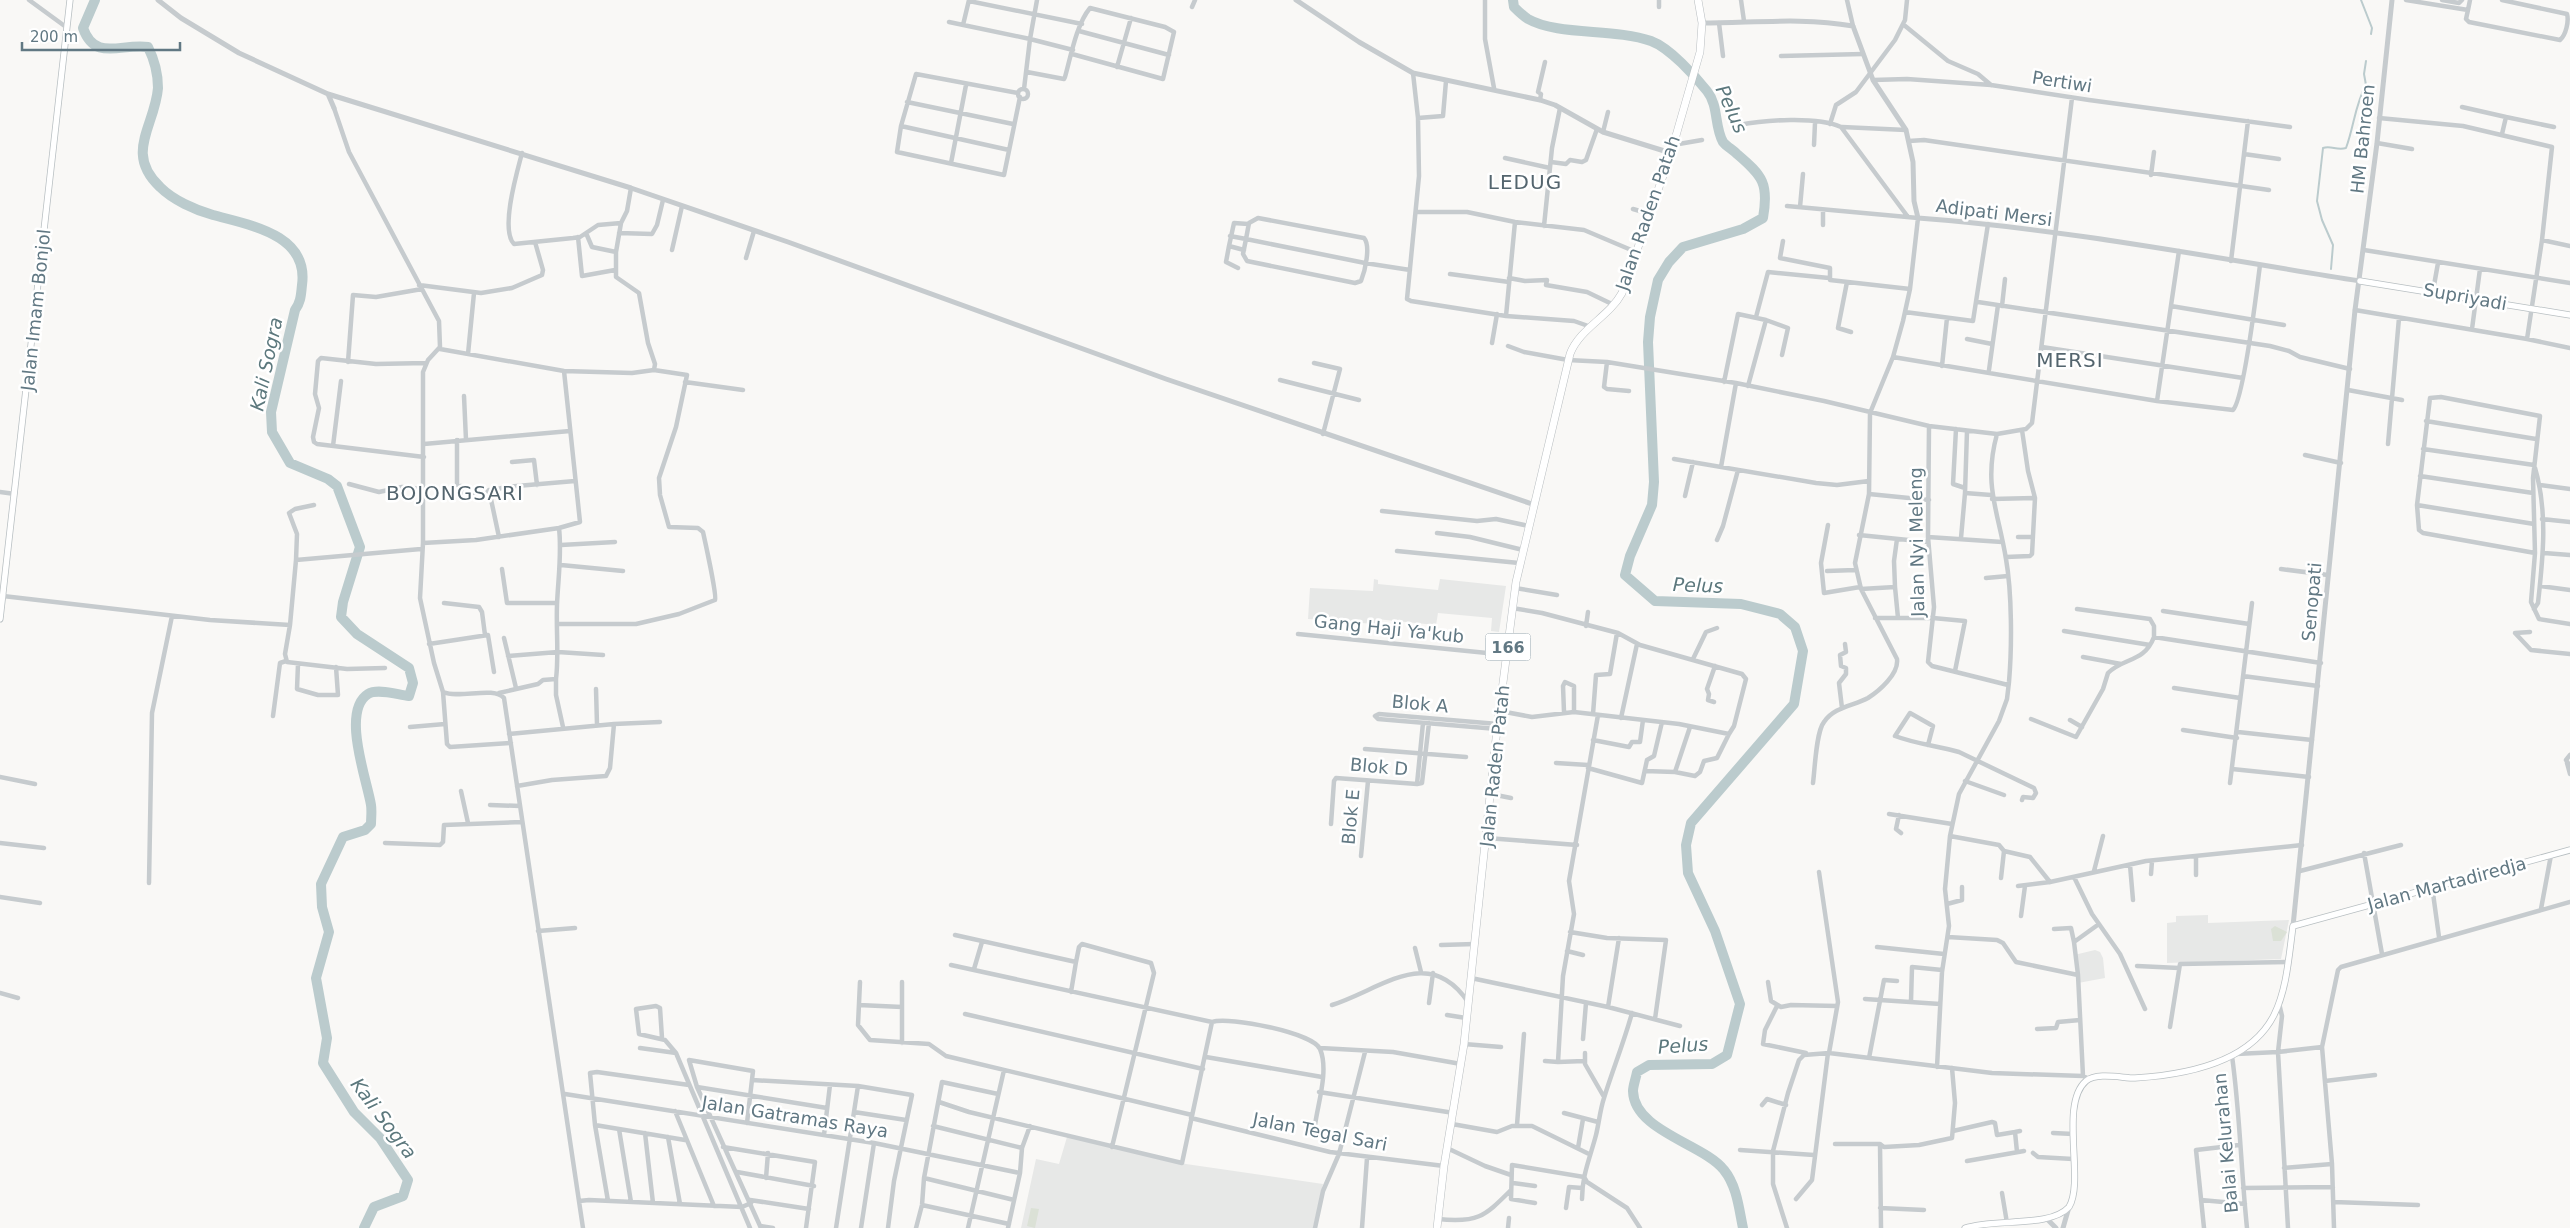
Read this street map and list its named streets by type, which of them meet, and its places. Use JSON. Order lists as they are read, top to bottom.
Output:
{
  "streets": {
    "main road": [
      "Jalan Raden Patah",
      "Supriyadi",
      "Jalan Imam Bonjol",
      "166",
      "Jalan Martadiredja"
    ],
    "street": [
      "Pertiwi",
      "HM Bahroen",
      "Adipati Mersi",
      "Jalan Nyi Meleng",
      "Senopati",
      "Gang Haji Ya'kub",
      "Blok A",
      "Blok D",
      "Blok E",
      "Jalan Gatramas Raya",
      "Jalan Tegal Sari",
      "Balai Kelurahan"
    ]
  },
  "crossings": [
    ["Pertiwi", "Adipati Mersi"],
    ["HM Bahroen", "Adipati Mersi"],
    ["HM Bahroen", "Supriyadi"],
    ["HM Bahroen", "Senopati"],
    ["Jalan Raden Patah", "Gang Haji Ya'kub"],
    ["Jalan Raden Patah", "166"],
    ["Jalan Raden Patah", "Blok A"],
    ["Jalan Raden Patah", "Jalan Tegal Sari"],
    ["Adipati Mersi", "Supriyadi"],
    ["Adipati Mersi", "Senopati"],
    ["Supriyadi", "Senopati"],
    ["Senopati", "Jalan Martadiredja"],
    ["Blok D", "Blok E"]
  ],
  "districts": ["LEDUG", "MERSI", "BOJONGSARI"],
  "water": ["Pelus", "Kali Sogra"],
  "scale_bar": "200 m"
}
